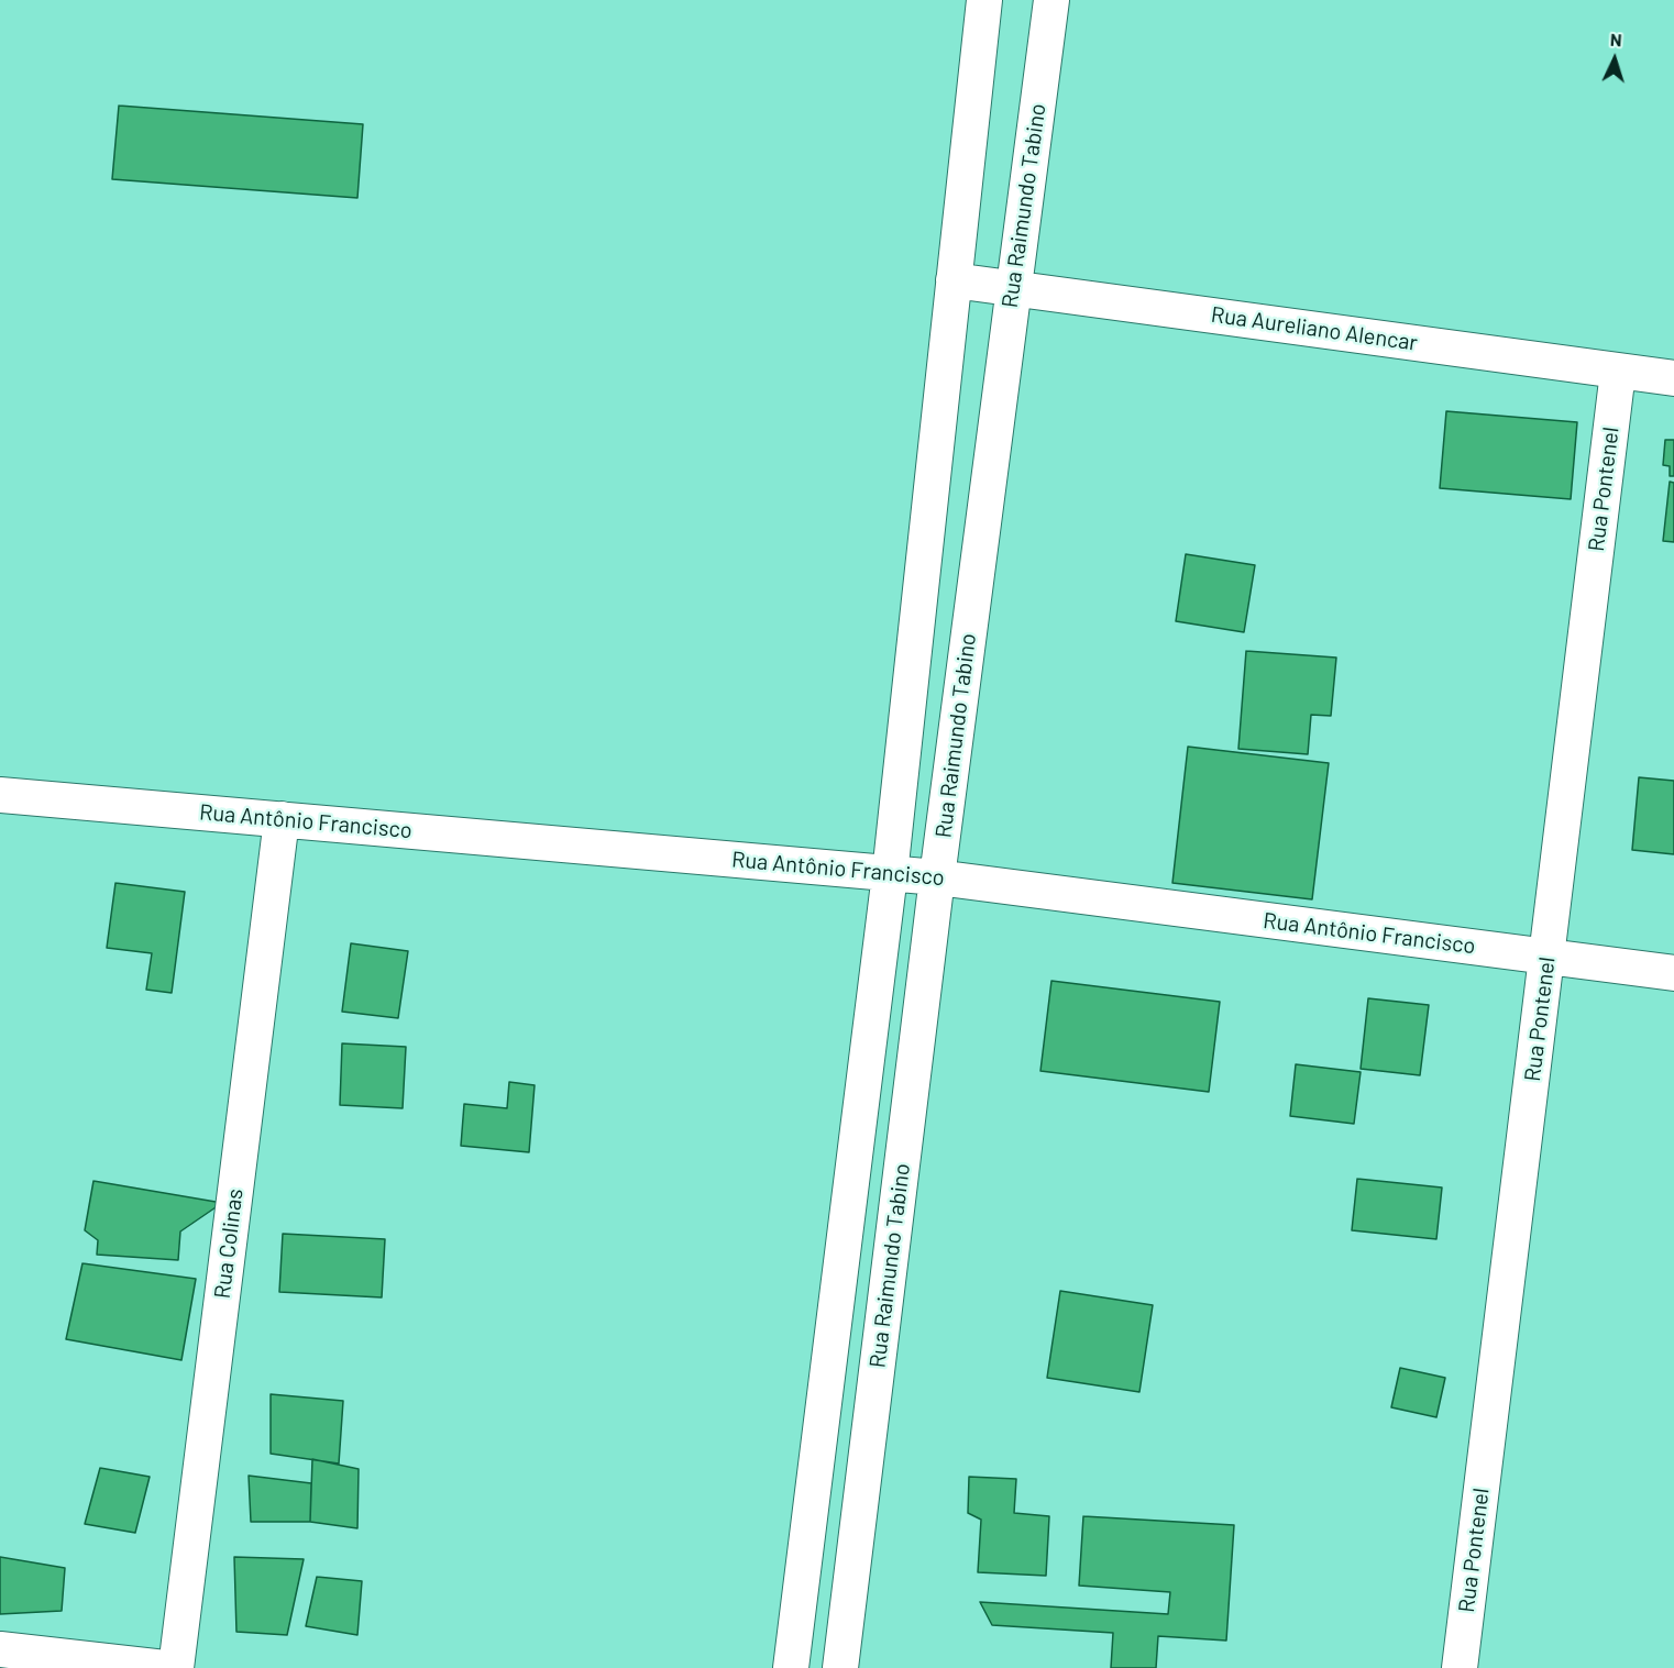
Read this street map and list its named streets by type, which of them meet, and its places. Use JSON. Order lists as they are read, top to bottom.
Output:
{
  "streets": {
    "street": [
      "Rua Raimundo Tabino",
      "Rua Aureliano Alencar",
      "Rua Pontenel",
      "Rua Antônio Francisco",
      "Rua Colinas"
    ]
  },
  "crossings": [
    ["Rua Raimundo Tabino", "Rua Aureliano Alencar"],
    ["Rua Raimundo Tabino", "Rua Antônio Francisco"],
    ["Rua Aureliano Alencar", "Rua Pontenel"],
    ["Rua Pontenel", "Rua Antônio Francisco"],
    ["Rua Antônio Francisco", "Rua Colinas"]
  ],
  "north": "top"
}
